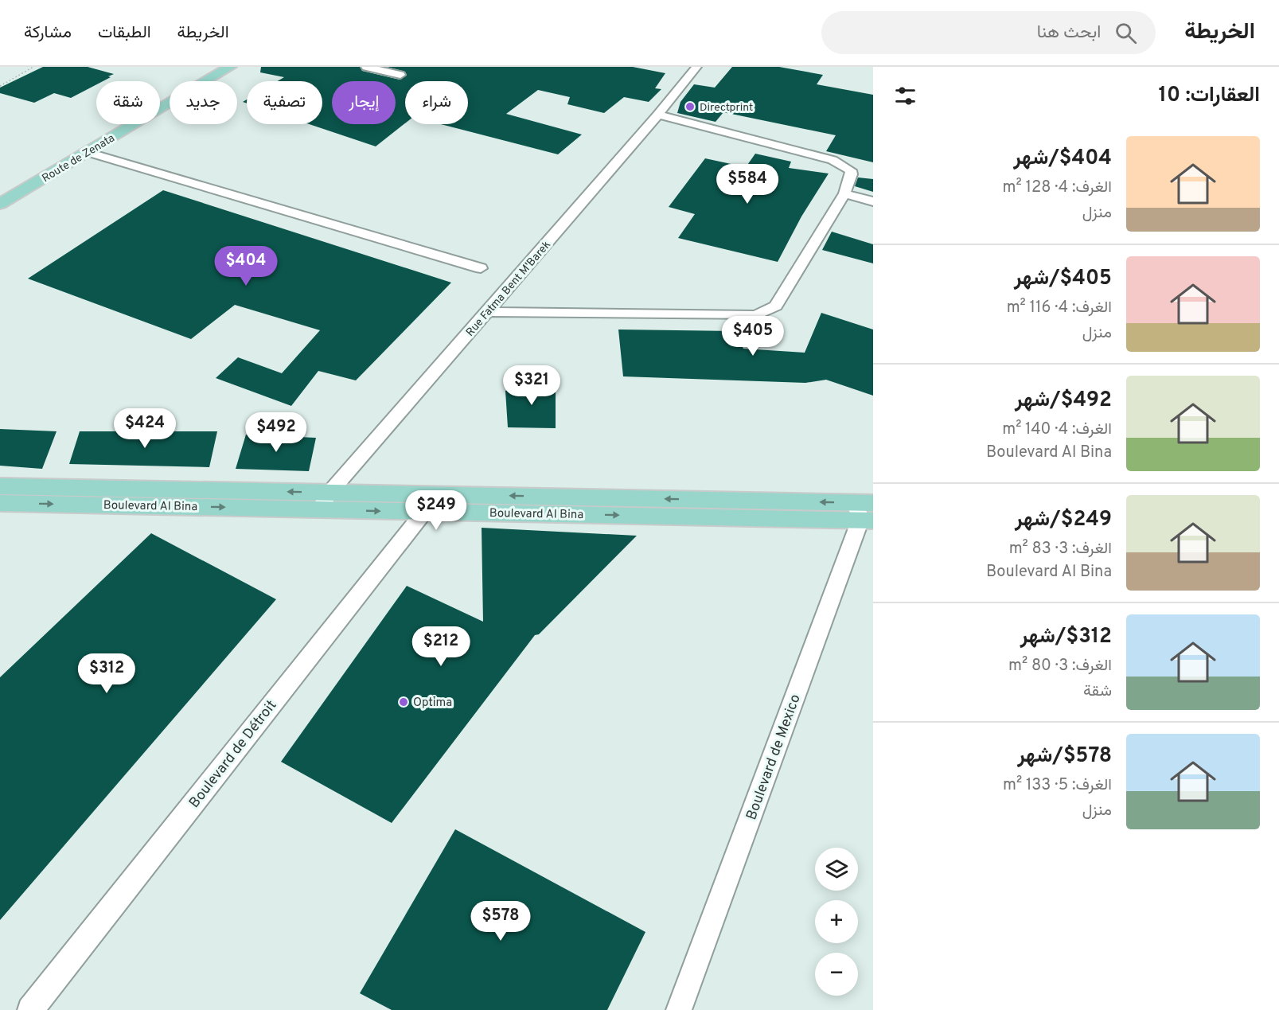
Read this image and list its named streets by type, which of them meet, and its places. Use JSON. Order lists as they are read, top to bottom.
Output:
{
  "streets": {
    "main road": ["Route de Zenata", "Boulevard Al Bina"],
    "lane": ["Rue Fatma Bent M'Barek", "Boulevard de Détroit", "Boulevard de Mexico"]
  },
  "crossings": [
    ["Rue Fatma Bent M'Barek", "Boulevard Al Bina"],
    ["Boulevard Al Bina", "Boulevard de Détroit"],
    ["Boulevard Al Bina", "Boulevard de Mexico"]
  ],
  "places": ["Directprint", "Optima"],
  "page": {
    "header": "الخريطة",
    "search": "ابحث هنا",
    "nav": ["الخريطة", "الطبقات", "مشاركة"],
    "heading": "العقارات: 10",
    "chip": [
      "شراء",
      "إيجار",
      "تصفية",
      "جديد",
      "شقة"
    ],
    "list": [
      {
        "name": "$404/شهر",
        "note": "الغرف: 4 · 128 m² · منزل"
      },
      {
        "name": "$405/شهر",
        "note": "الغرف: 4 · 116 m² · منزل"
      },
      {
        "name": "$492/شهر",
        "note": "الغرف: 4 · 140 m² · Boulevard Al Bina"
      },
      {
        "name": "$249/شهر",
        "note": "الغرف: 3 · 83 m² · Boulevard Al Bina"
      },
      {
        "name": "$312/شهر",
        "note": "الغرف: 3 · 80 m² · شقة"
      },
      {
        "name": "$578/شهر",
        "note": "الغرف: 5 · 133 m² · منزل"
      }
    ],
    "price": [
      "$584",
      "$404",
      "$405",
      "$321",
      "$424",
      "$492",
      "$249",
      "$212",
      "$312",
      "$578"
    ],
    "map_buttons": ["+", "−"]
  }
}
